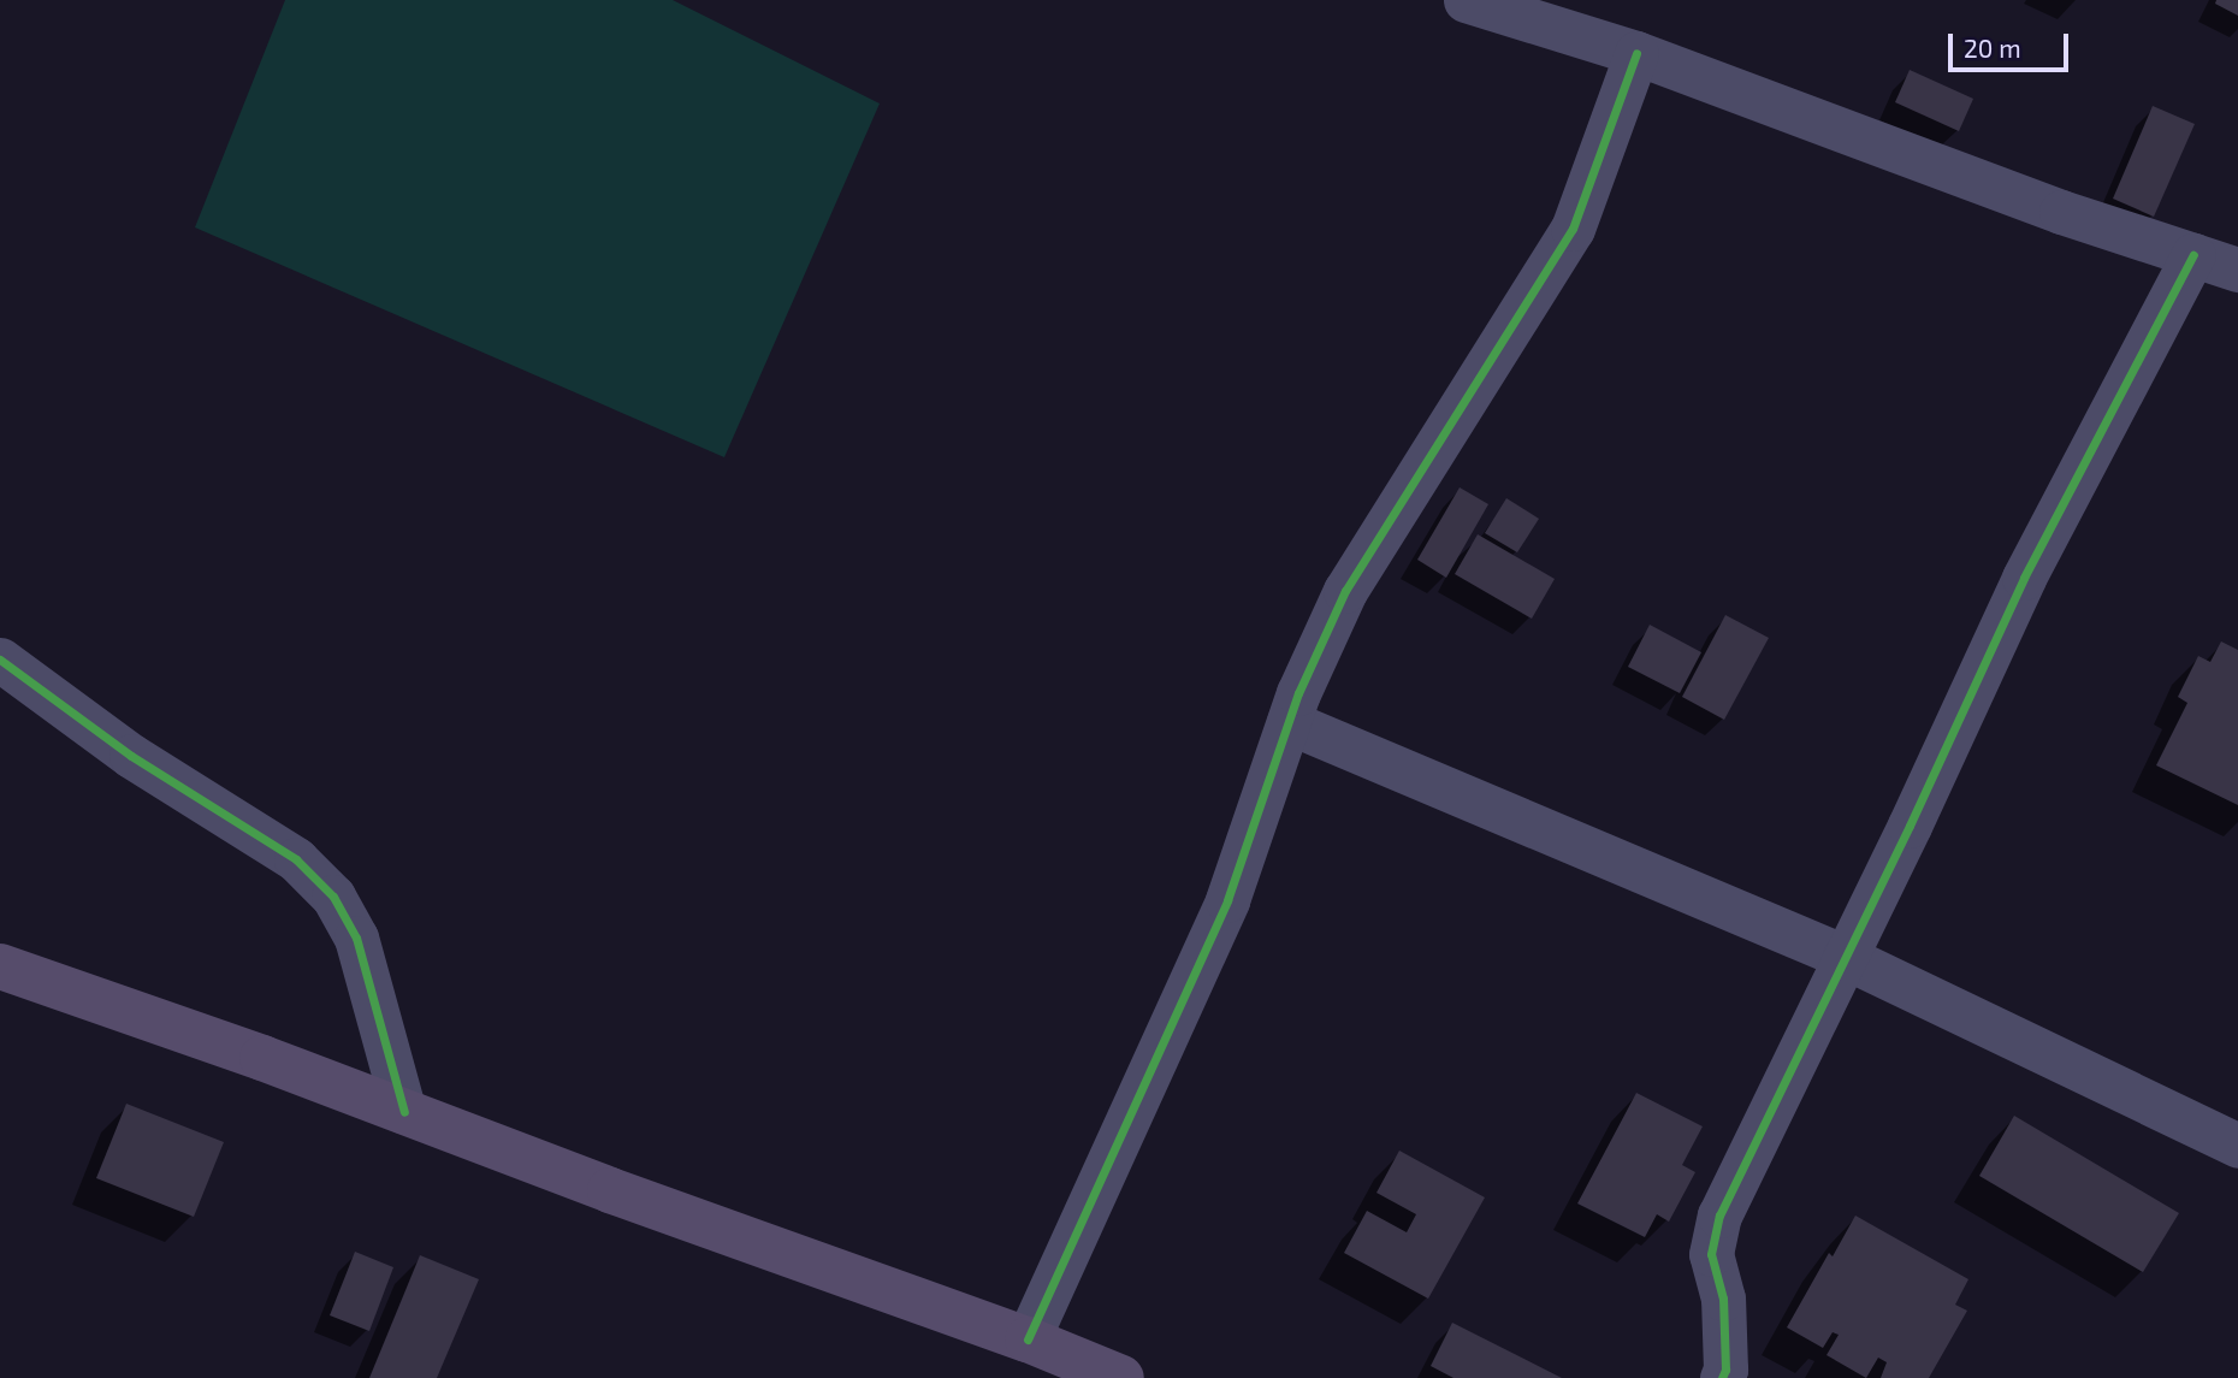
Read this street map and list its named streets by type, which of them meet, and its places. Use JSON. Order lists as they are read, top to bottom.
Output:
{
  "scale_bar": "20 m"
}
